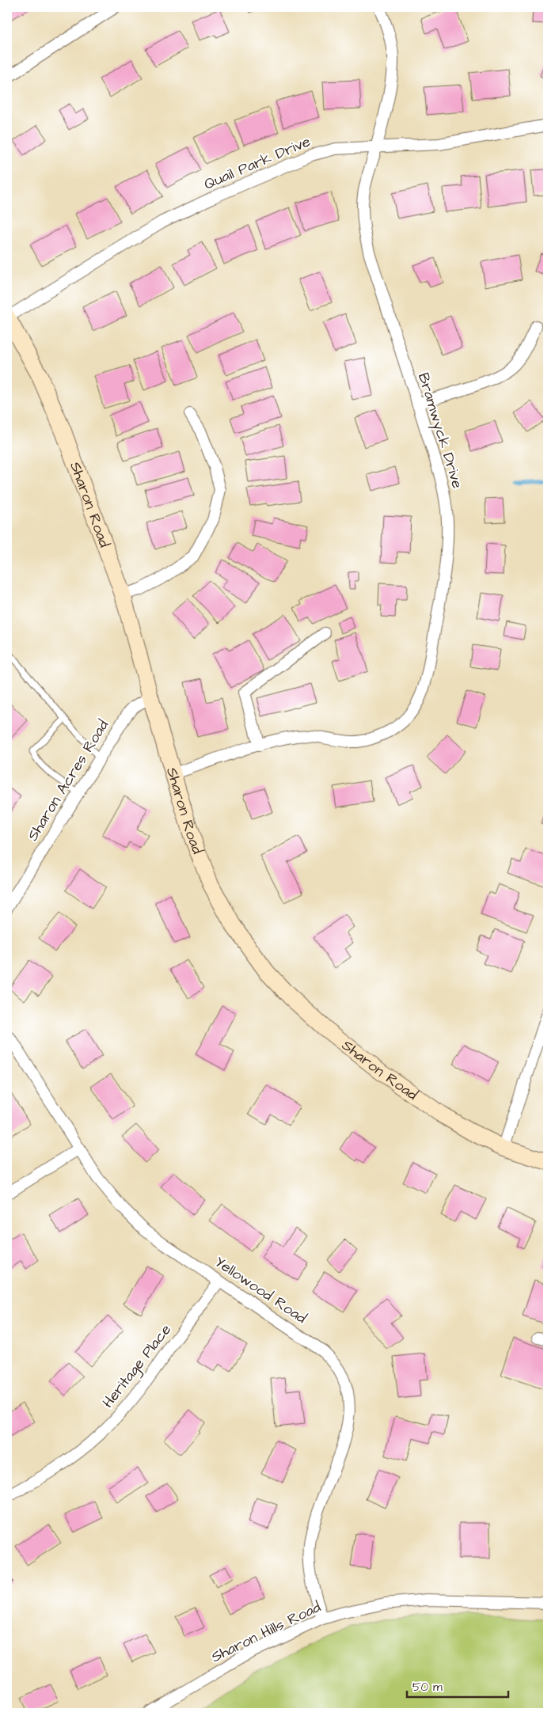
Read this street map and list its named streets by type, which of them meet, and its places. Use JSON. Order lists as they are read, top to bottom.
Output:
{
  "streets": {
    "main road": ["Sharon Road"],
    "street": [
      "Quail Park Drive",
      "Bramwyck Drive",
      "Sharon Acres Road",
      "Yellowood Road",
      "Heritage Place",
      "Sharon Hills Road"
    ]
  },
  "crossings": [
    ["Quail Park Drive", "Bramwyck Drive"],
    ["Quail Park Drive", "Sharon Road"],
    ["Bramwyck Drive", "Sharon Road"],
    ["Sharon Road", "Sharon Acres Road"],
    ["Yellowood Road", "Heritage Place"],
    ["Yellowood Road", "Sharon Hills Road"]
  ],
  "scale_bar": "50 m"
}
